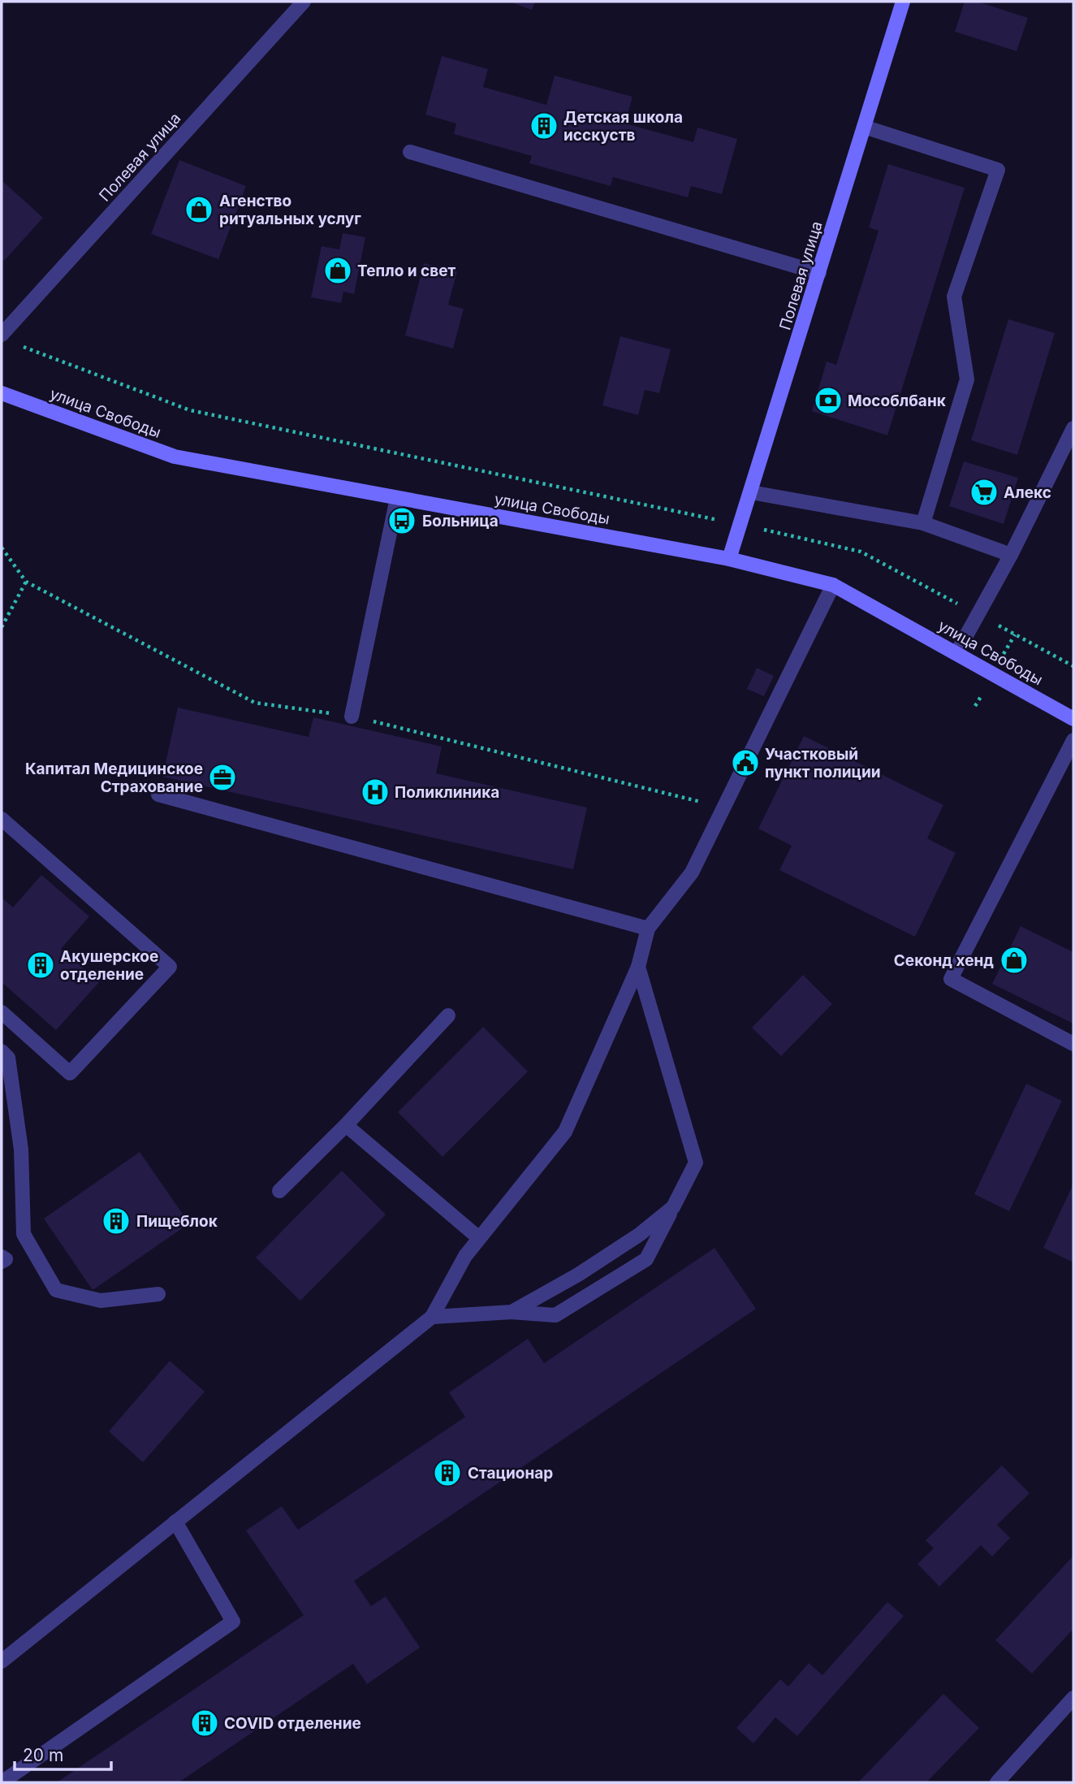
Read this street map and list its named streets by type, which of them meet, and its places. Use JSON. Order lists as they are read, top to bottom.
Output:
{
  "streets": {
    "main road": ["Полевая улица", "улица Свободы"]
  },
  "crossings": [
    ["Полевая улица", "улица Свободы"]
  ],
  "places": {
    "building": [
      "Детская школа исскуств",
      "Акушерское отделение",
      "Пищеблок",
      "Стационар",
      "COVID отделение"
    ],
    "shop": ["Агенство ритуальных услуг", "Тепло и свет", "Секонд хенд"],
    "bank": ["Мособлбанк"],
    "supermarket": ["Алекс"],
    "bus stop": ["Больница"],
    "public building": ["Участковый пункт полиции"],
    "office": ["Капитал Медицинское Страхование"],
    "hospital": ["Поликлиника"]
  },
  "scale_bar": "20 m"
}
